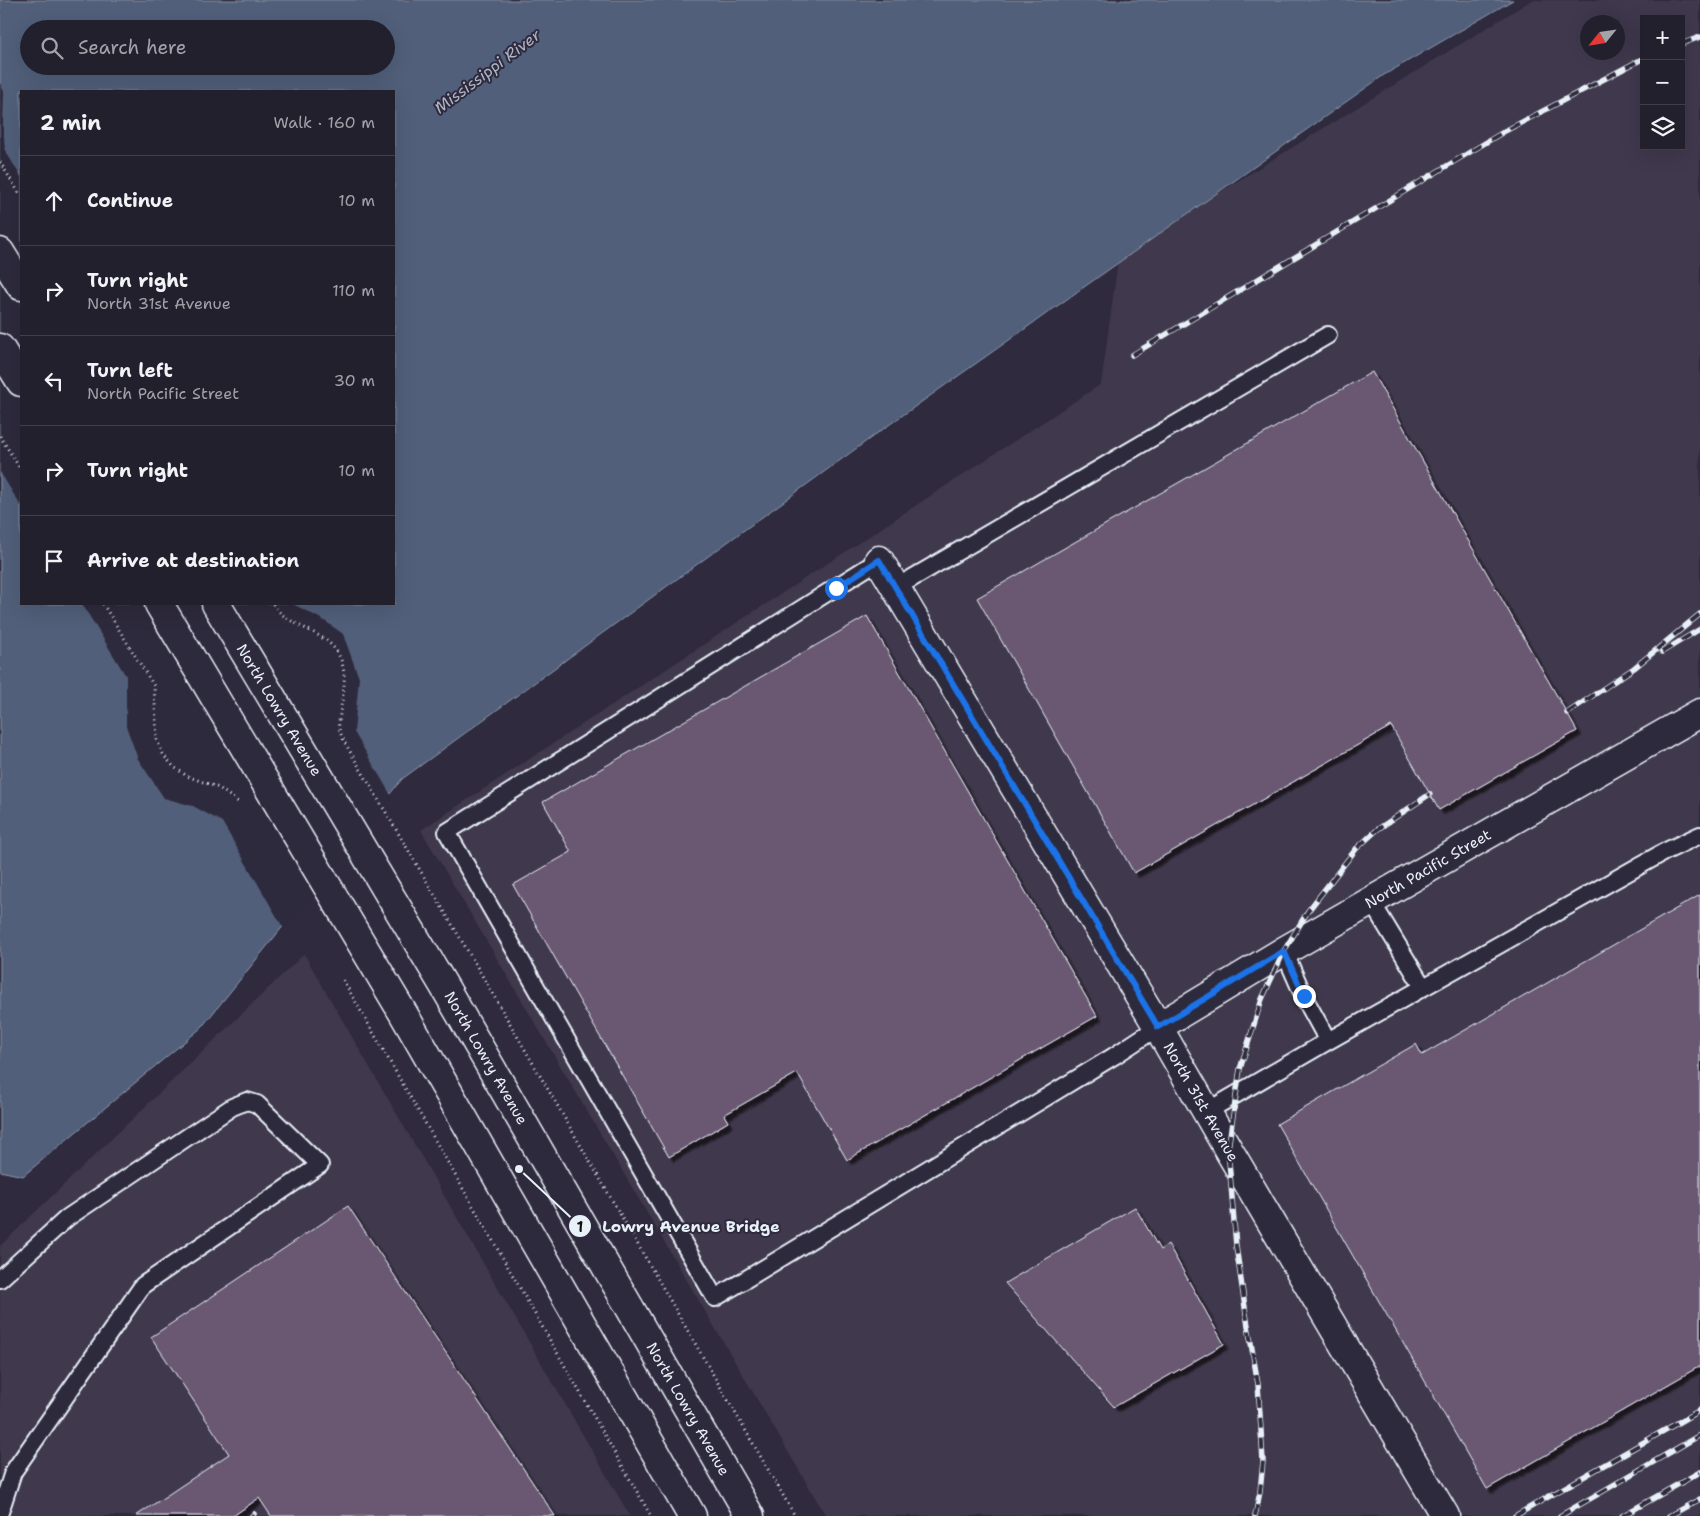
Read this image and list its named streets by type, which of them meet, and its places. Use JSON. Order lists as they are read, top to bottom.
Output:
{
  "streets": {
    "main road": ["North Lowry Avenue", "North Pacific Street", "North 31st Avenue"]
  },
  "crossings": [
    ["North Pacific Street", "North 31st Avenue"]
  ],
  "water": ["Mississippi River"],
  "places": ["Lowry Avenue Bridge"],
  "north": "bottom left",
  "page": {
    "map_buttons": ["+", "−"],
    "search": "Search here",
    "heading": ["2 min", "Walk · 160 m"],
    "list": [
      ["Continue", "10 m"],
      ["Turn right", "North 31st Avenue", "110 m"],
      ["Turn left", "North Pacific Street", "30 m"],
      ["Turn right", "10 m"],
      "Arrive at destination"
    ]
  }
}
